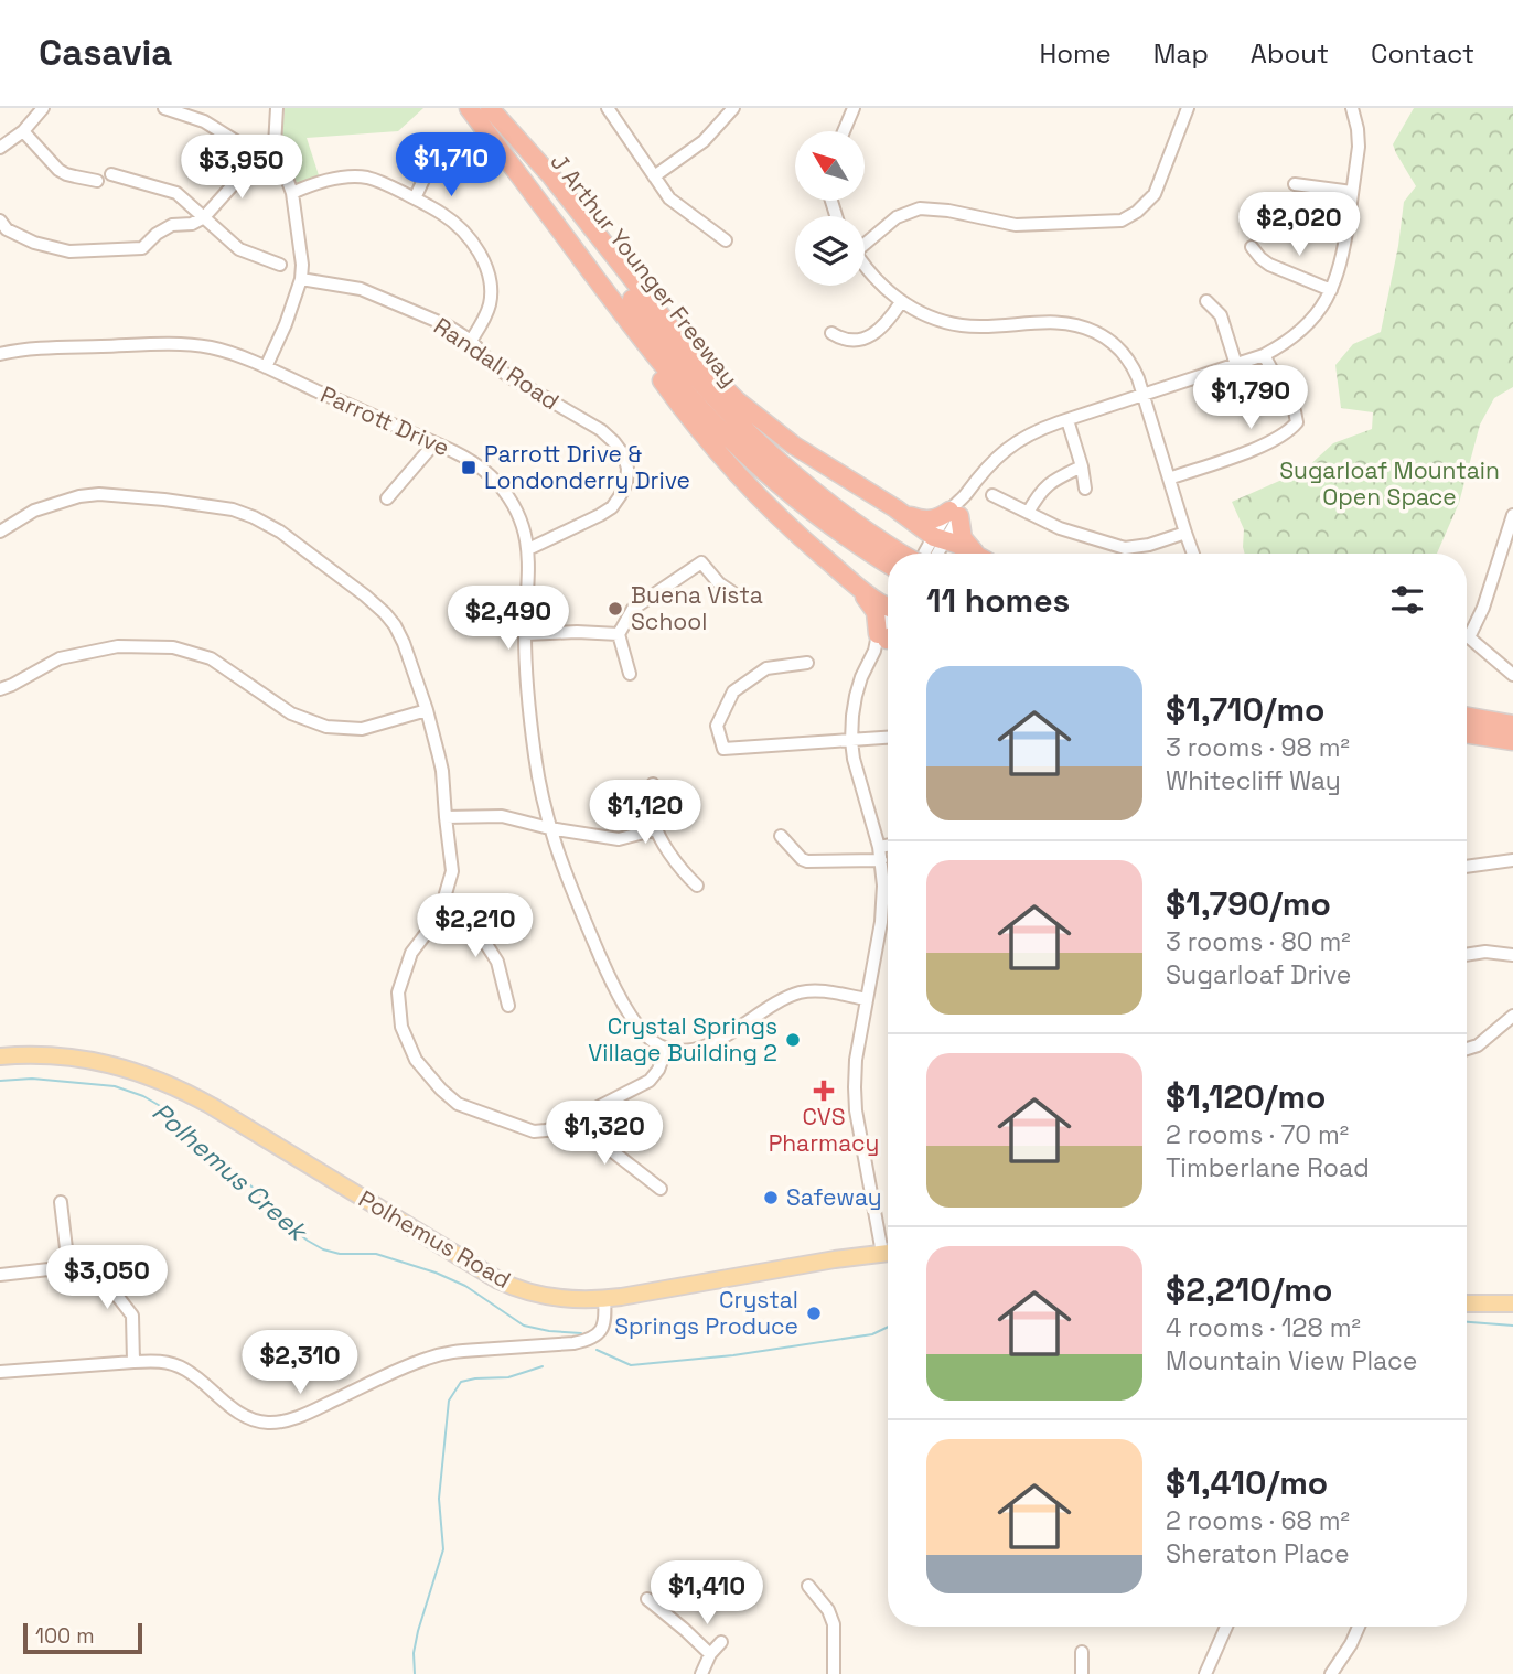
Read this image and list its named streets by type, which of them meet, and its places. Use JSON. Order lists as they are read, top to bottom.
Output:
{
  "streets": {
    "highway": ["J Arthur Younger Freeway"],
    "main road": ["Polhemus Road"],
    "street": ["Randall Road", "Parrott Drive"]
  },
  "crossings": [
    ["Randall Road", "Parrott Drive"]
  ],
  "water": ["Polhemus Creek"],
  "parks": ["Sugarloaf Mountain Open Space"],
  "places": {
    "transit": ["Parrott Drive & Londonderry Drive"],
    "other": [
      "Buena Vista School",
      "Crystal Springs Village Building 2",
      "Safeway",
      "Crystal Springs Produce"
    ],
    "health": ["CVS Pharmacy"]
  },
  "scale_bar": "100 m",
  "north": "top left",
  "page": {
    "header": "Casavia",
    "nav": [
      "Home",
      "Map",
      "About",
      "Contact"
    ],
    "price": [
      "$1,710",
      "$3,950",
      "$2,020",
      "$1,790",
      "$2,490",
      "$1,120",
      "$2,210",
      "$1,320",
      "$3,050",
      "$2,310",
      "$1,410"
    ],
    "heading": "11 homes",
    "list": [
      {
        "name": "$1,710/mo",
        "note": "3 rooms · 98 m² · Whitecliff Way"
      },
      {
        "name": "$1,790/mo",
        "note": "3 rooms · 80 m² · Sugarloaf Drive"
      },
      {
        "name": "$1,120/mo",
        "note": "2 rooms · 70 m² · Timberlane Road"
      },
      {
        "name": "$2,210/mo",
        "note": "4 rooms · 128 m² · Mountain View Place"
      },
      {
        "name": "$1,410/mo",
        "note": "2 rooms · 68 m² · Sheraton Place"
      }
    ],
    "scale": "100 m"
  }
}
